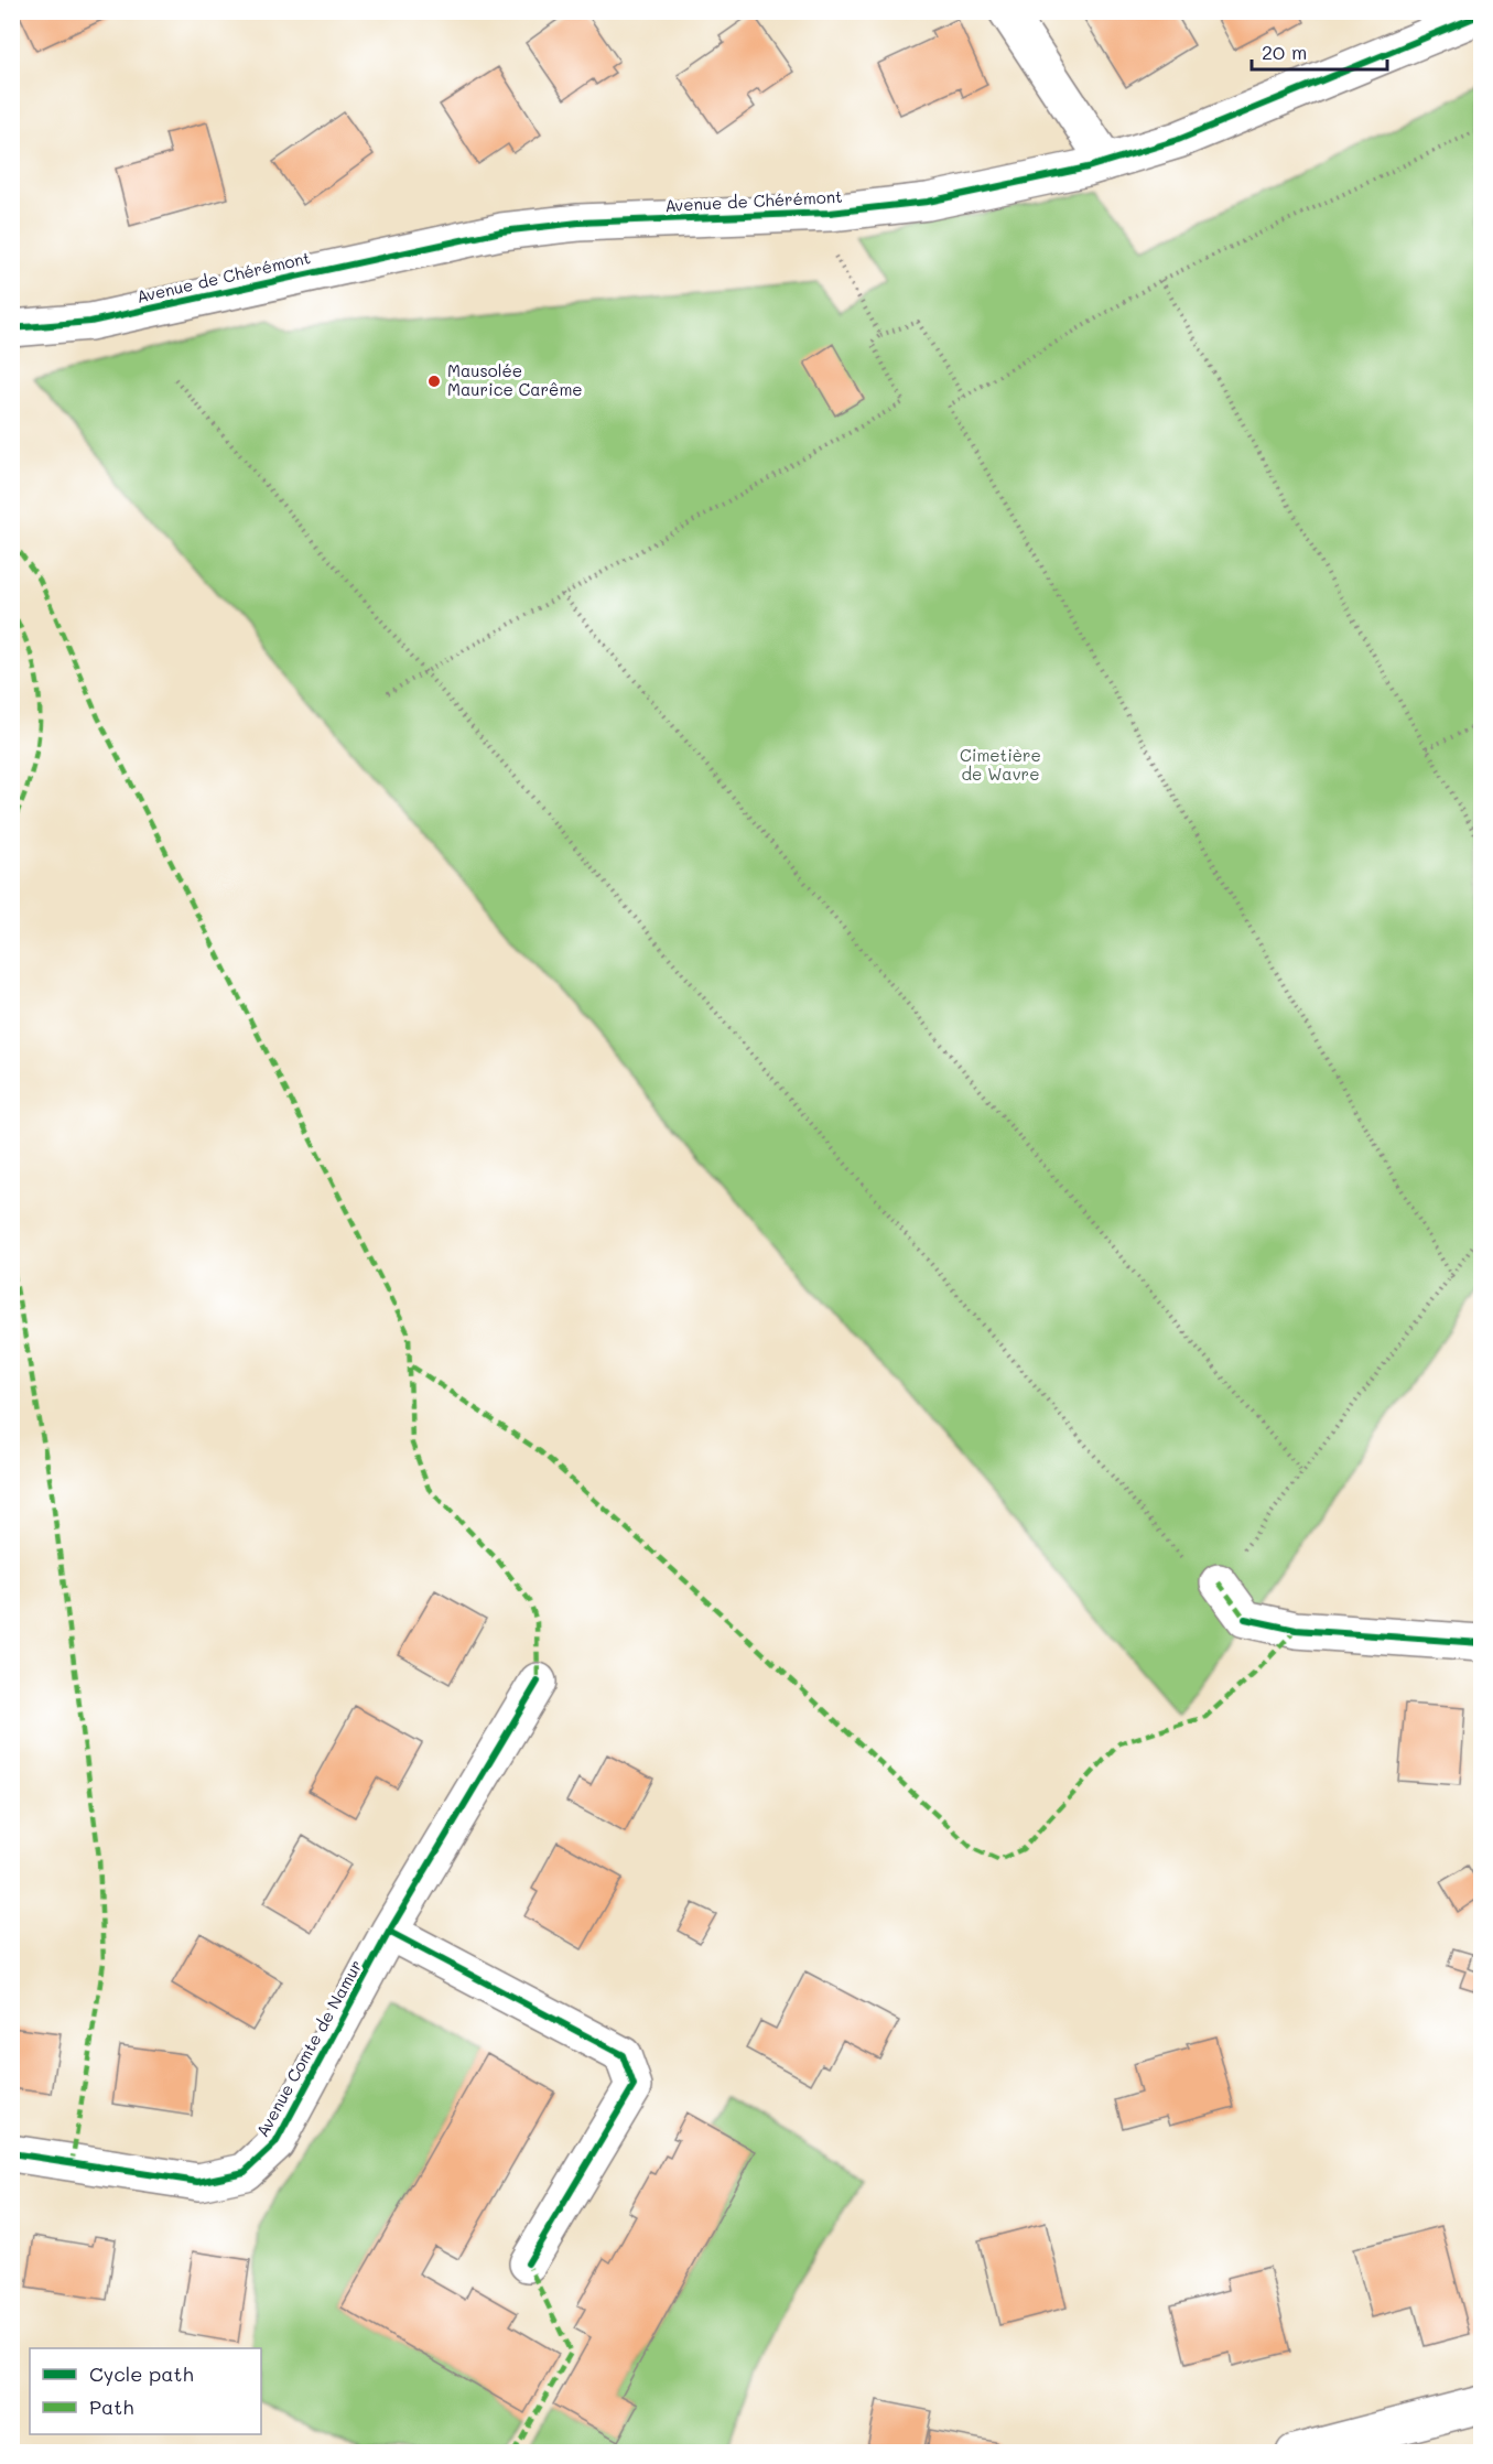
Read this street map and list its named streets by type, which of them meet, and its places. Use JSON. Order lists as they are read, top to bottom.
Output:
{
  "streets": {
    "street": ["Avenue de Chérémont", "Avenue Comte de Namur"]
  },
  "parks": ["Cimetière de Wavre"],
  "places": ["Mausolée Maurice Carême"],
  "legend": ["Cycle path", "Path"],
  "scale_bar": "20 m"
}
